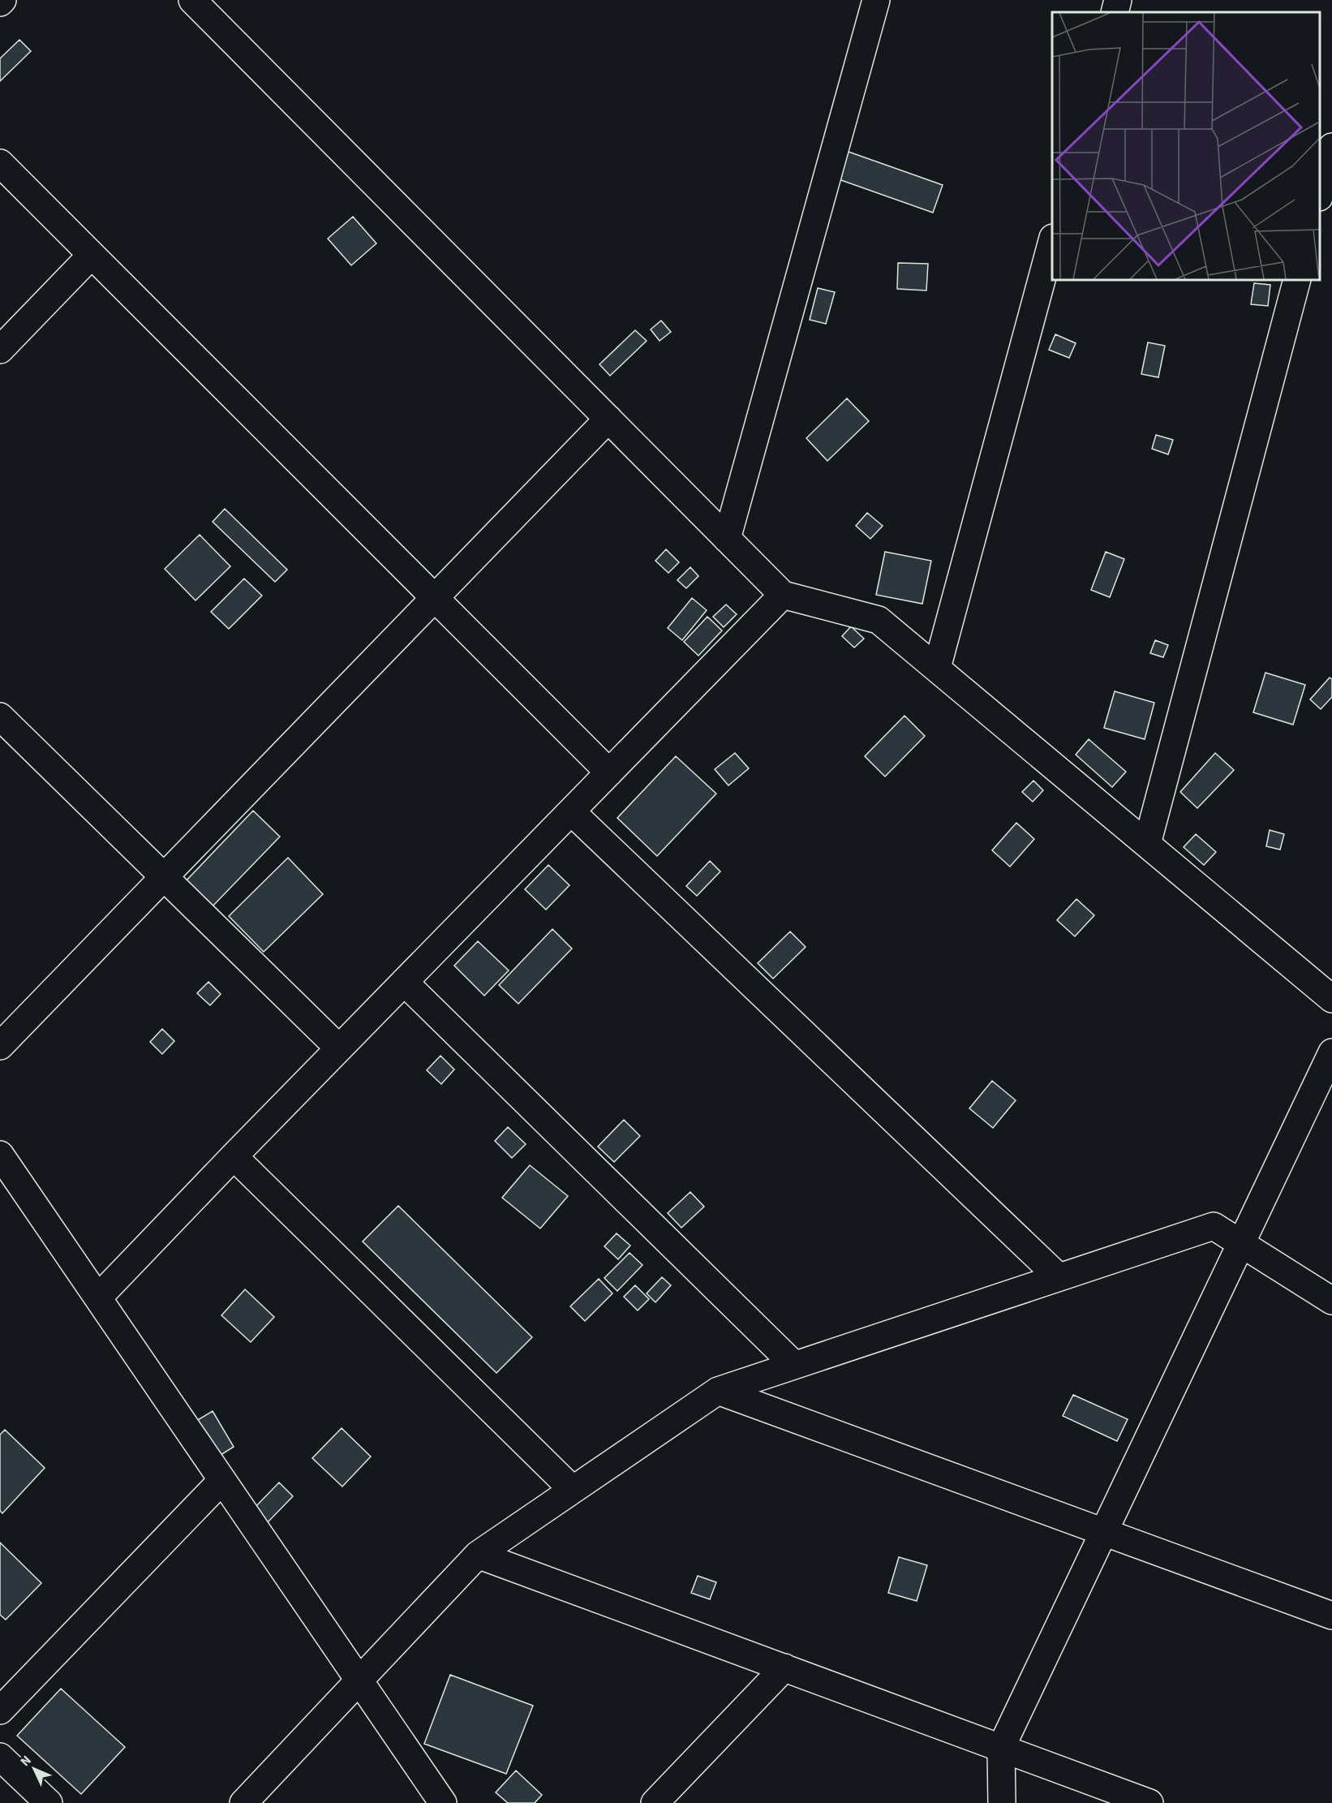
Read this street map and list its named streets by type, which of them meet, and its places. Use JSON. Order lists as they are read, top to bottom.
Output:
{
  "north": "top left"
}
